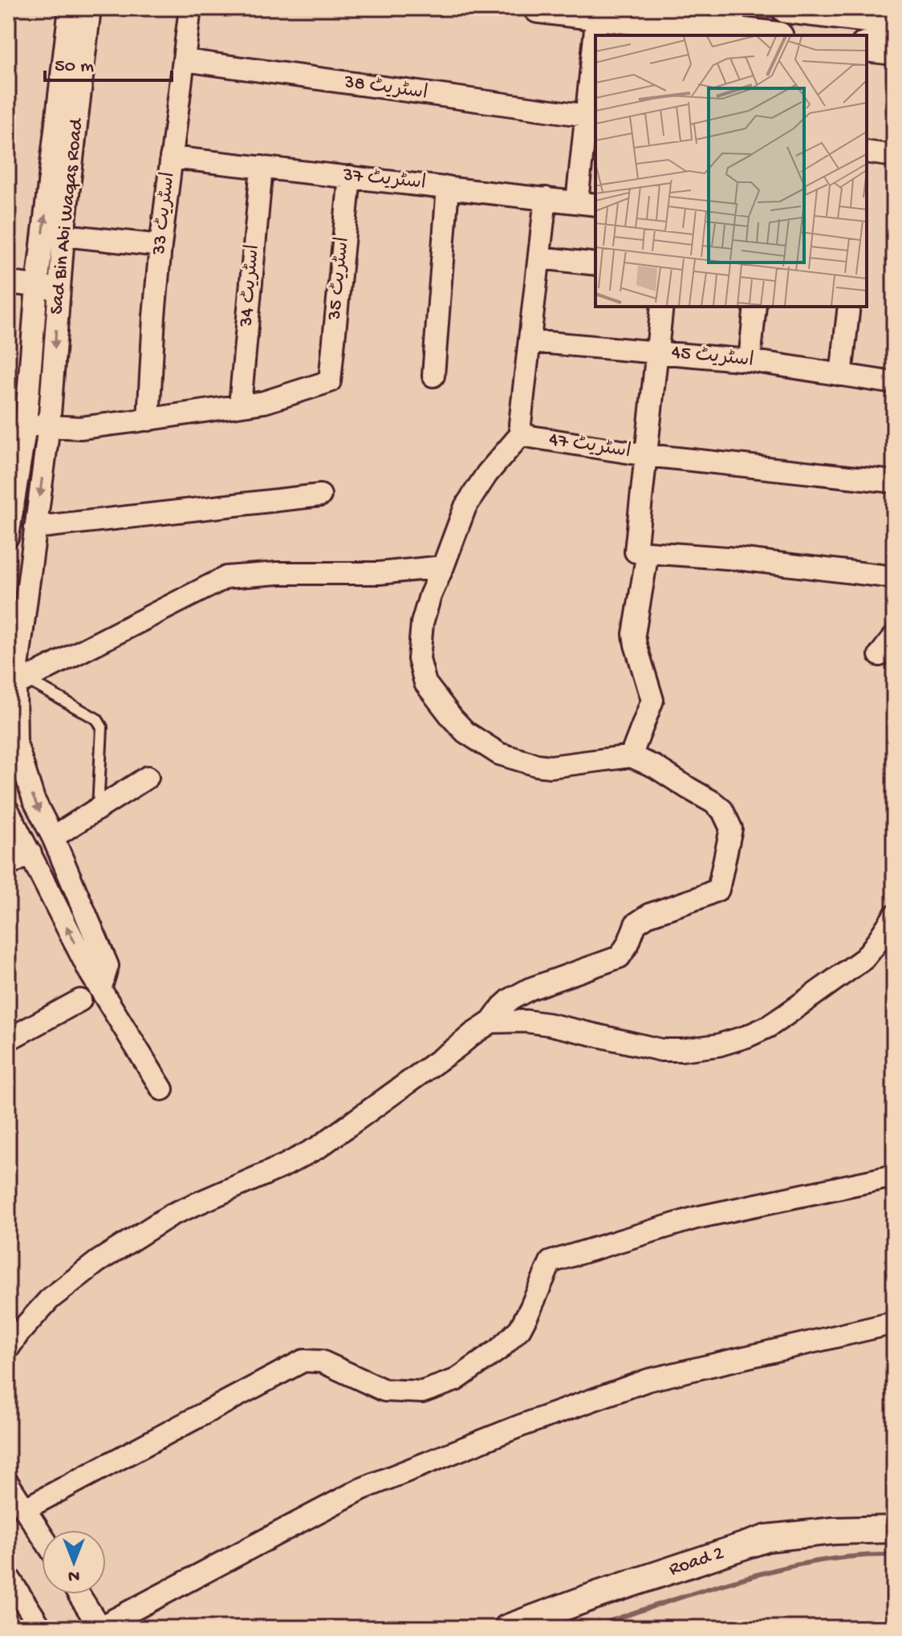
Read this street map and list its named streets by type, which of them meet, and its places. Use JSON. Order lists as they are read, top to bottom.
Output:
{
  "streets": {
    "street": [
      "اسٹریٹ 38",
      "اسٹریٹ 37",
      "اسٹریٹ 33",
      "Sad Bin Abi Waqas Road",
      "اسٹریٹ 35",
      "اسٹریٹ 34",
      "اسٹریٹ 45",
      "اسٹریٹ 47",
      "Road 2"
    ]
  },
  "crossings": [
    ["اسٹریٹ 38", "اسٹریٹ 33"],
    ["اسٹریٹ 37", "اسٹریٹ 33"],
    ["اسٹریٹ 37", "اسٹریٹ 35"],
    ["اسٹریٹ 37", "اسٹریٹ 34"],
    ["اسٹریٹ 37", "اسٹریٹ 47"],
    ["اسٹریٹ 35", "اسٹریٹ 34"],
    ["اسٹریٹ 45", "اسٹریٹ 47"]
  ],
  "scale_bar": "50 m",
  "north": "bottom"
}
